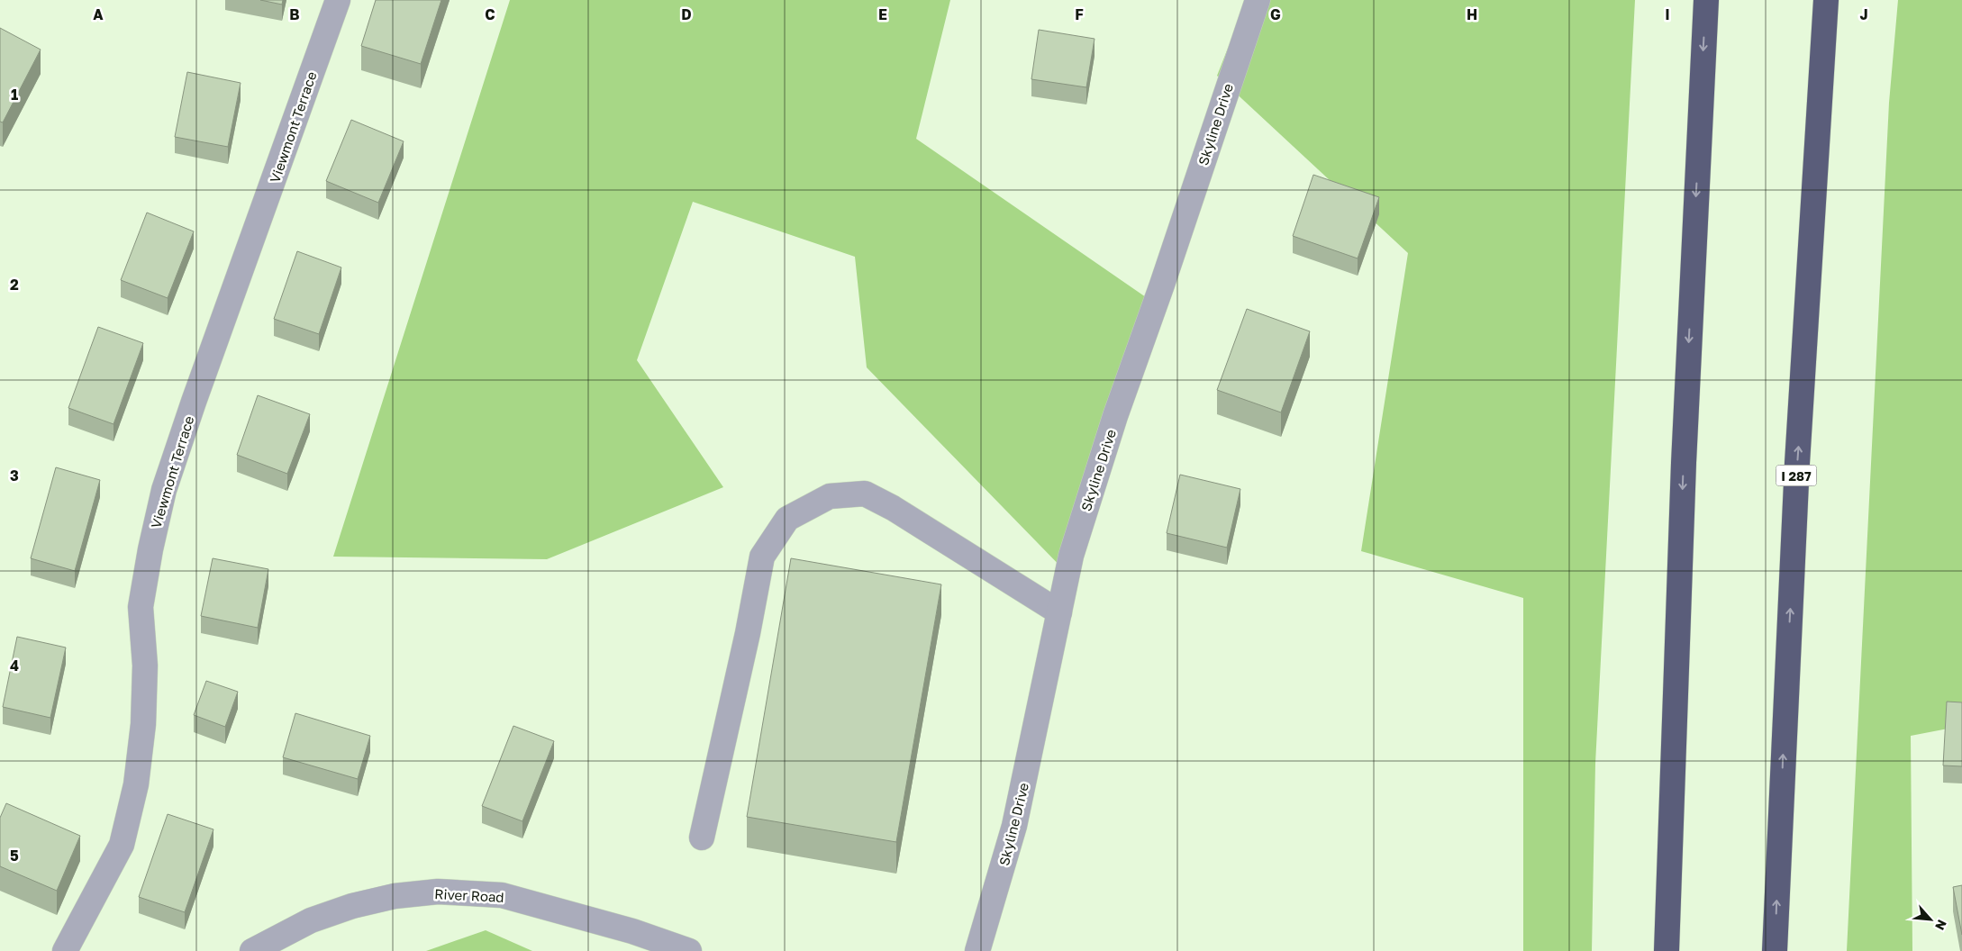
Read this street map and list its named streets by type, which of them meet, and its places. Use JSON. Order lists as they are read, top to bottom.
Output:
{
  "streets": {
    "highway": ["I 287"],
    "street": ["Skyline Drive", "Viewmont Terrace", "River Road"]
  },
  "north": "bottom right",
  "grid": {
    "columns": [
      "A",
      "B",
      "C",
      "D",
      "E",
      "F",
      "G",
      "H",
      "I",
      "J"
    ],
    "rows": [
      "1",
      "2",
      "3",
      "4",
      "5"
    ]
  }
}
